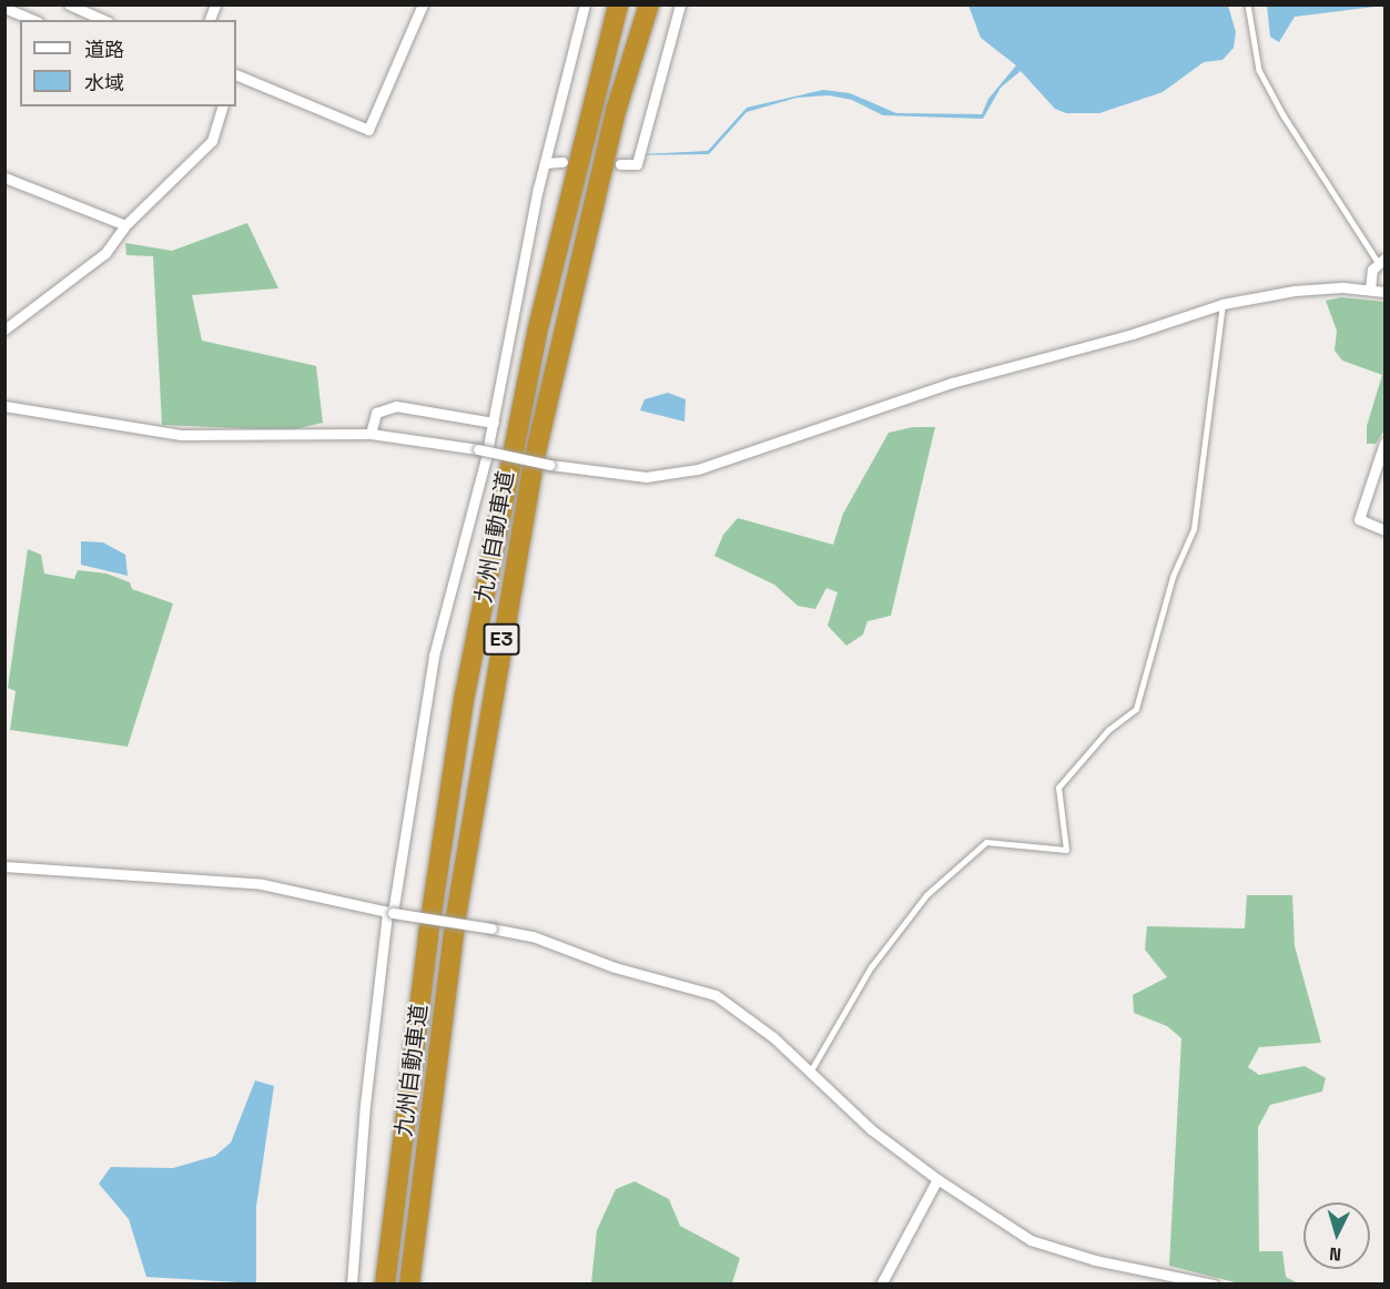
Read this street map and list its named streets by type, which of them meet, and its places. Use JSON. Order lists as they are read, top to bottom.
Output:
{
  "streets": {
    "highway": ["九州自動車道", "E3"]
  },
  "legend": ["道路", "水域"],
  "north": "bottom"
}
